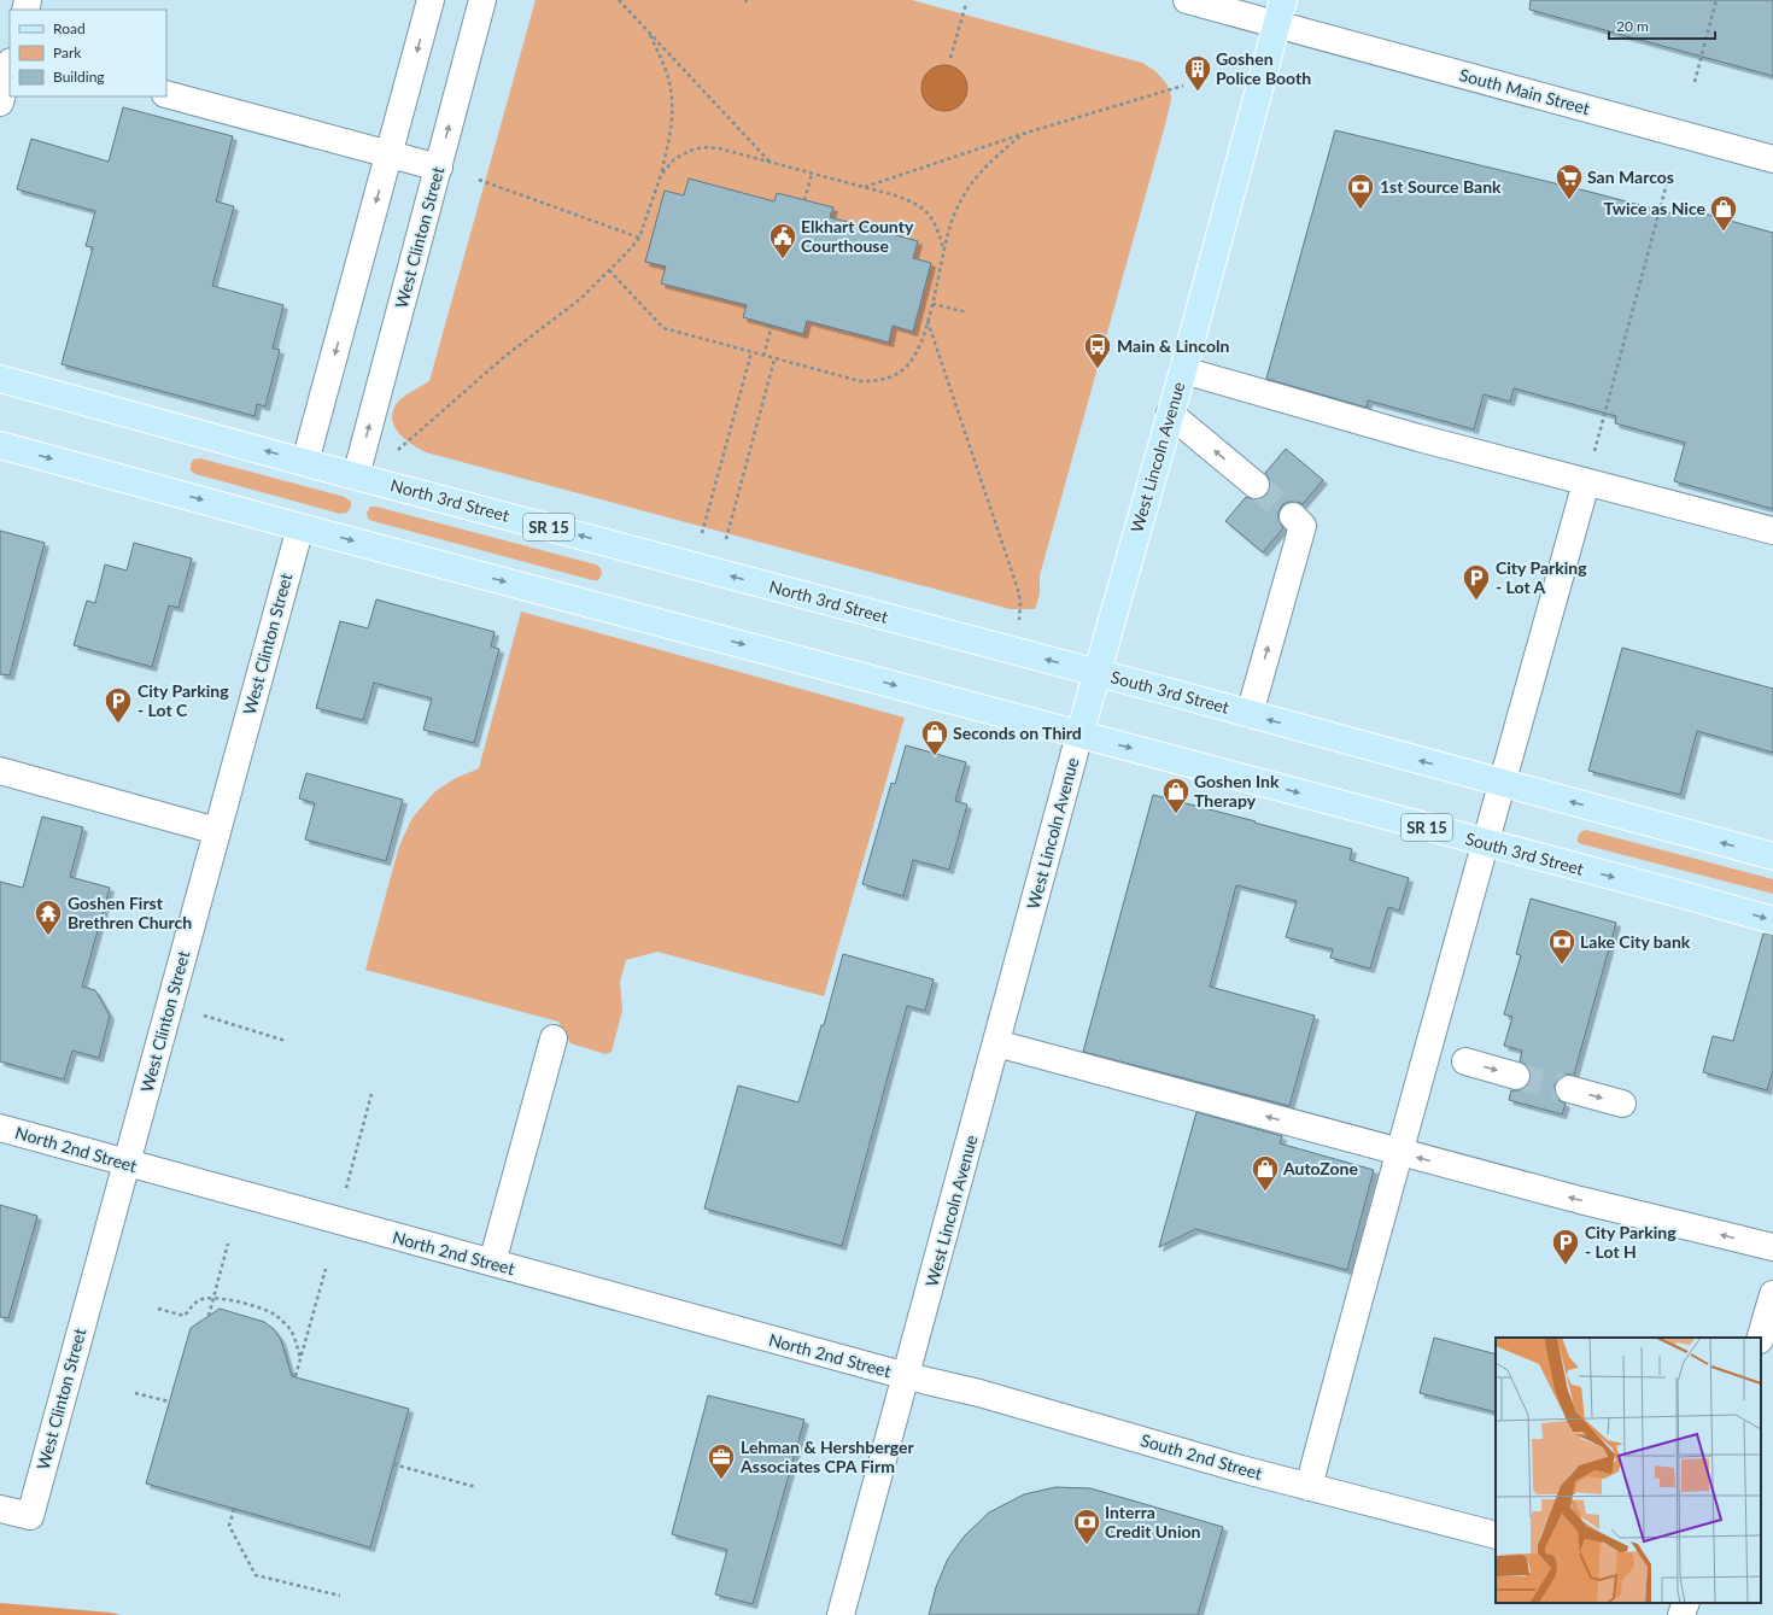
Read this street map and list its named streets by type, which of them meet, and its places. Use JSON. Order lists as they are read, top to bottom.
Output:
{
  "streets": {
    "main road": [
      "West Lincoln Avenue",
      "North 3rd Street",
      "SR 15",
      "South 3rd Street"
    ],
    "street": [
      "South Main Street",
      "West Clinton Street",
      "North 2nd Street",
      "South 2nd Street"
    ]
  },
  "crossings": [
    ["South Main Street", "West Lincoln Avenue"],
    ["West Clinton Street", "North 3rd Street"],
    ["West Clinton Street", "SR 15"],
    ["West Clinton Street", "North 2nd Street"],
    ["West Lincoln Avenue", "North 3rd Street"],
    ["West Lincoln Avenue", "SR 15"],
    ["West Lincoln Avenue", "South 3rd Street"],
    ["West Lincoln Avenue", "North 2nd Street"],
    ["West Lincoln Avenue", "South 2nd Street"],
    ["North 3rd Street", "South 3rd Street"],
    ["SR 15", "South 3rd Street"],
    ["North 2nd Street", "South 2nd Street"]
  ],
  "places": {
    "building": ["Goshen Police Booth"],
    "supermarket": ["San Marcos"],
    "bank": ["1st Source Bank", "Lake City bank", "Interra Credit Union"],
    "shop": [
      "Twice as Nice",
      "Seconds on Third",
      "Goshen Ink Therapy",
      "AutoZone"
    ],
    "public building": ["Elkhart County Courthouse"],
    "bus stop": ["Main & Lincoln"],
    "parking": ["City Parking - Lot A", "City Parking - Lot C", "City Parking - Lot H"],
    "temple": ["Goshen First Brethren Church"],
    "office": ["Lehman & Hershberger Associates CPA Firm"]
  },
  "legend": ["Road", "Park", "Building"],
  "scale_bar": "20 m"
}
